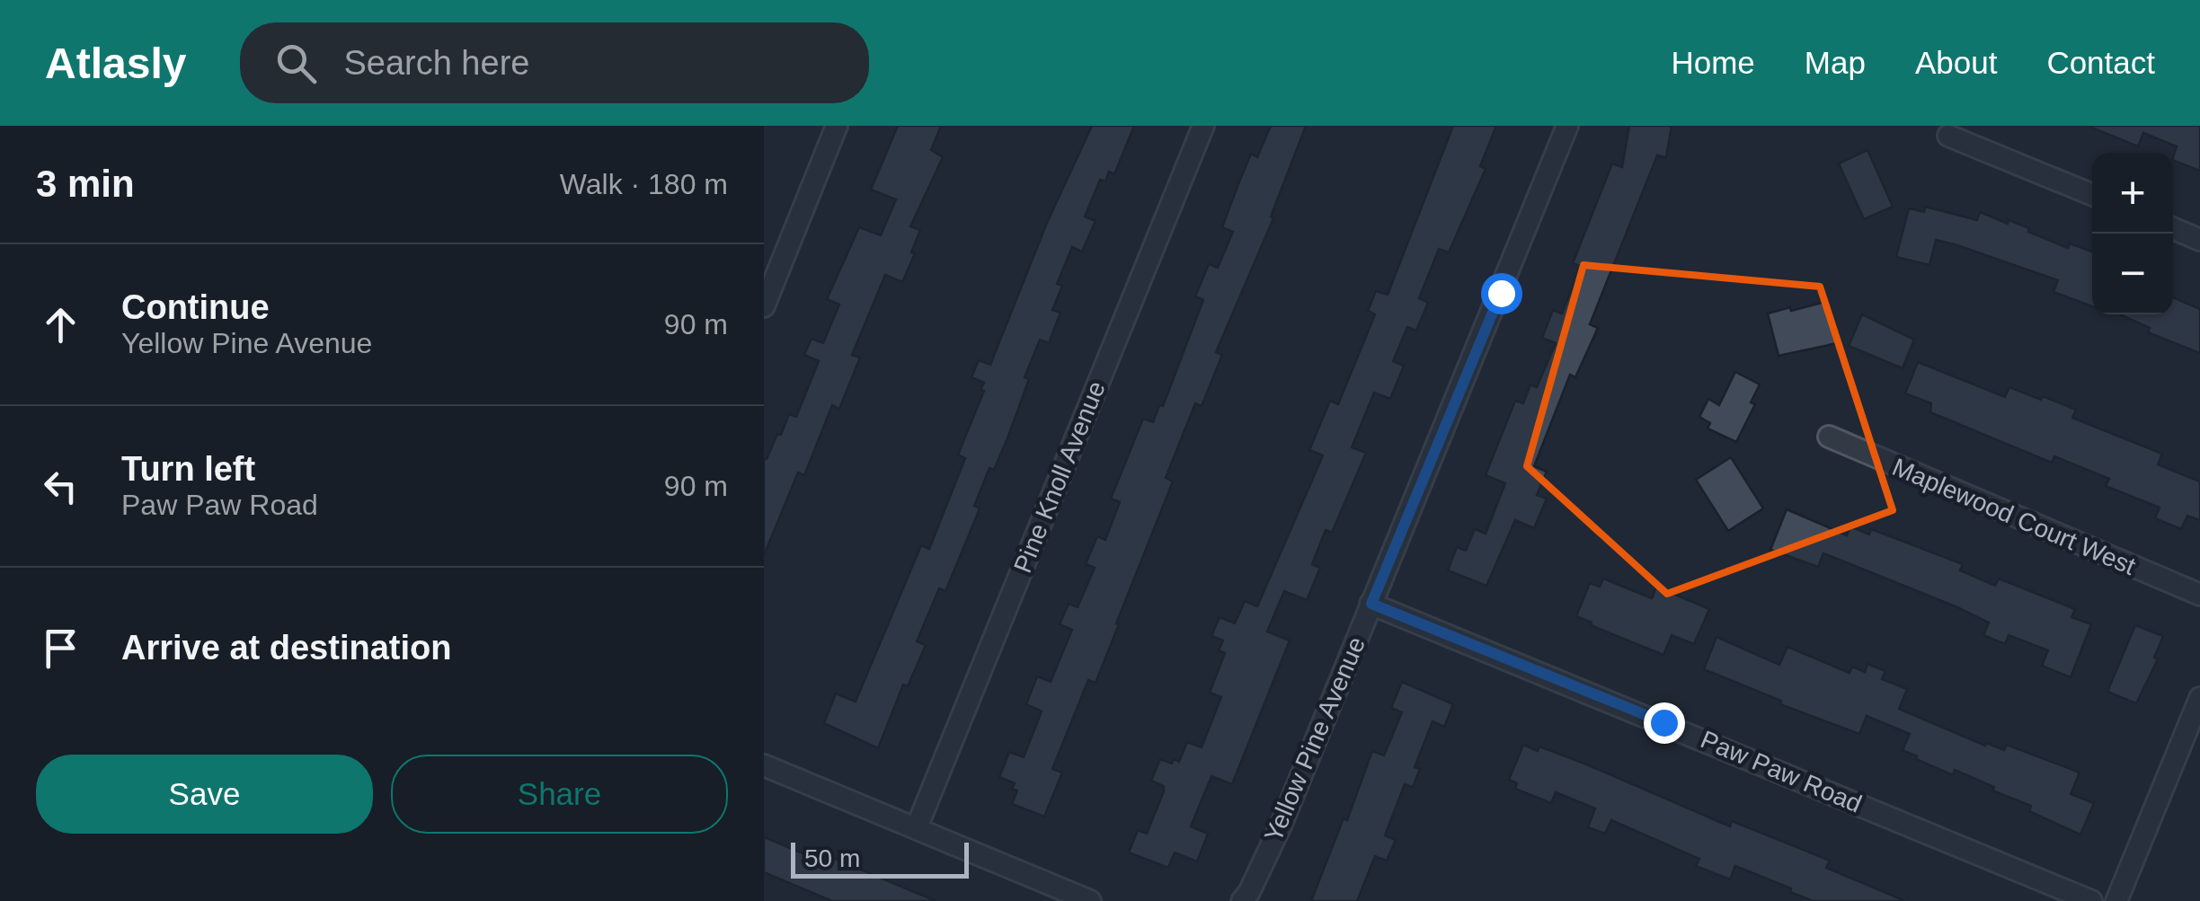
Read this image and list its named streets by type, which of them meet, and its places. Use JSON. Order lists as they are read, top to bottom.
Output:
{
  "streets": {
    "street": [
      "Pine Knoll Avenue",
      "Maplewood Court West",
      "Yellow Pine Avenue",
      "Paw Paw Road"
    ]
  },
  "crossings": [
    ["Yellow Pine Avenue", "Paw Paw Road"]
  ],
  "scale_bar": "50 m",
  "page": {
    "header": "Atlasly",
    "search": "Search here",
    "nav": [
      "Home",
      "Map",
      "About",
      "Contact"
    ],
    "heading": ["3 min", "Walk · 180 m"],
    "map_buttons": ["+", "−"],
    "list": [
      ["Continue", "Yellow Pine Avenue", "90 m"],
      ["Turn left", "Paw Paw Road", "90 m"],
      "Arrive at destination"
    ],
    "buttons": ["Save", "Share"],
    "scale": "50 m"
  }
}
